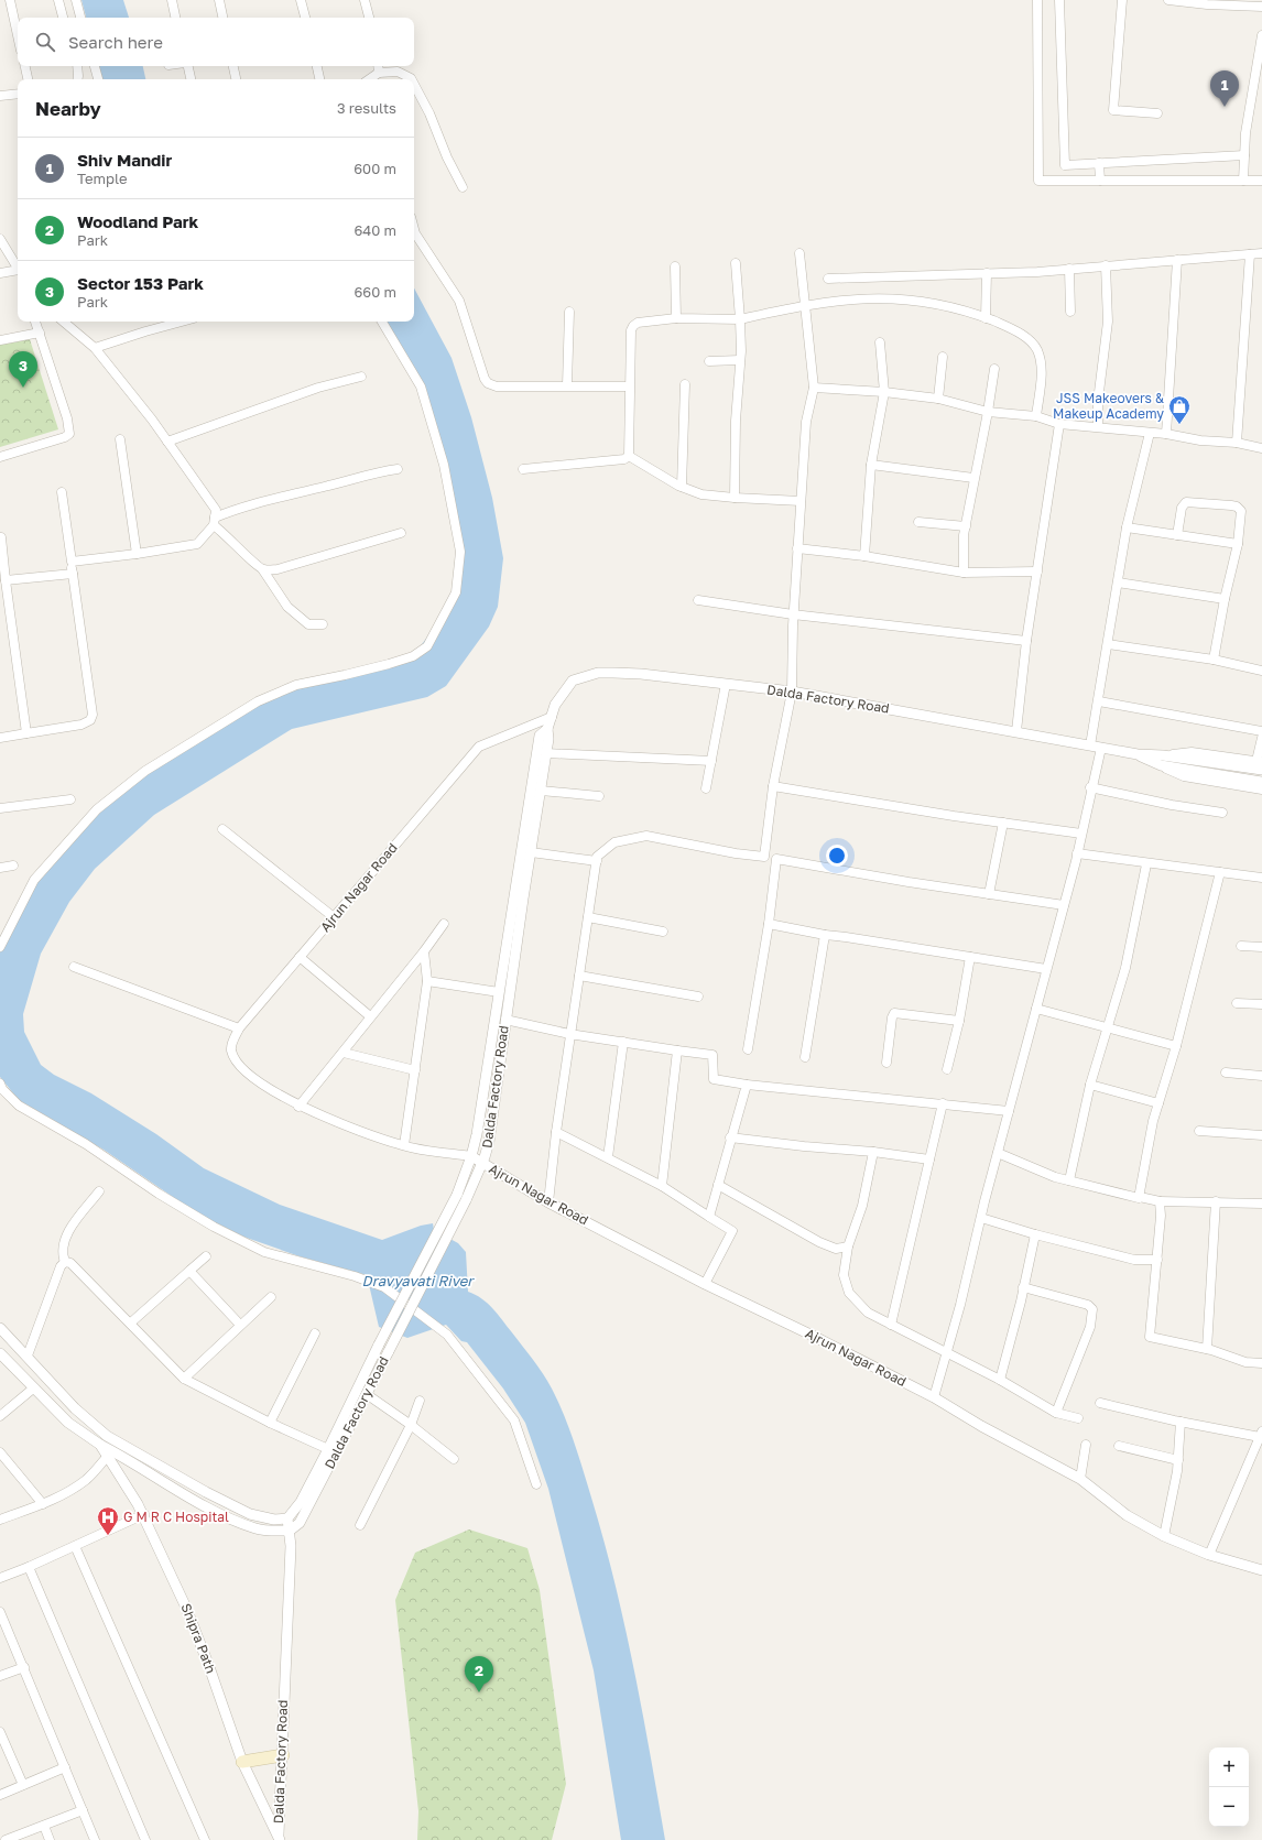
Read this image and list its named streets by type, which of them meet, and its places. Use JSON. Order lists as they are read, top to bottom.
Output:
{
  "streets": {
    "street": ["Dalda Factory Road", "Ajrun Nagar Road", "Shipra Path"]
  },
  "crossings": [
    ["Dalda Factory Road", "Ajrun Nagar Road"],
    ["Dalda Factory Road", "Shipra Path"]
  ],
  "water": ["Dravyavati River"],
  "places": {
    "shop": ["JSS Makeovers & Makeup Academy"],
    "hospital": ["G M R C Hospital"]
  },
  "page": {
    "search": "Search here",
    "pins": ["1", "3", "2"],
    "heading": ["Nearby", "3 results"],
    "list": [
      {
        "mark": "1",
        "name": "Shiv Mandir",
        "note": "Temple",
        "value": "600 m"
      },
      {
        "mark": "2",
        "name": "Woodland Park",
        "note": "Park",
        "value": "640 m"
      },
      {
        "mark": "3",
        "name": "Sector 153 Park",
        "note": "Park",
        "value": "660 m"
      }
    ],
    "map_buttons": ["+", "−"]
  }
}
